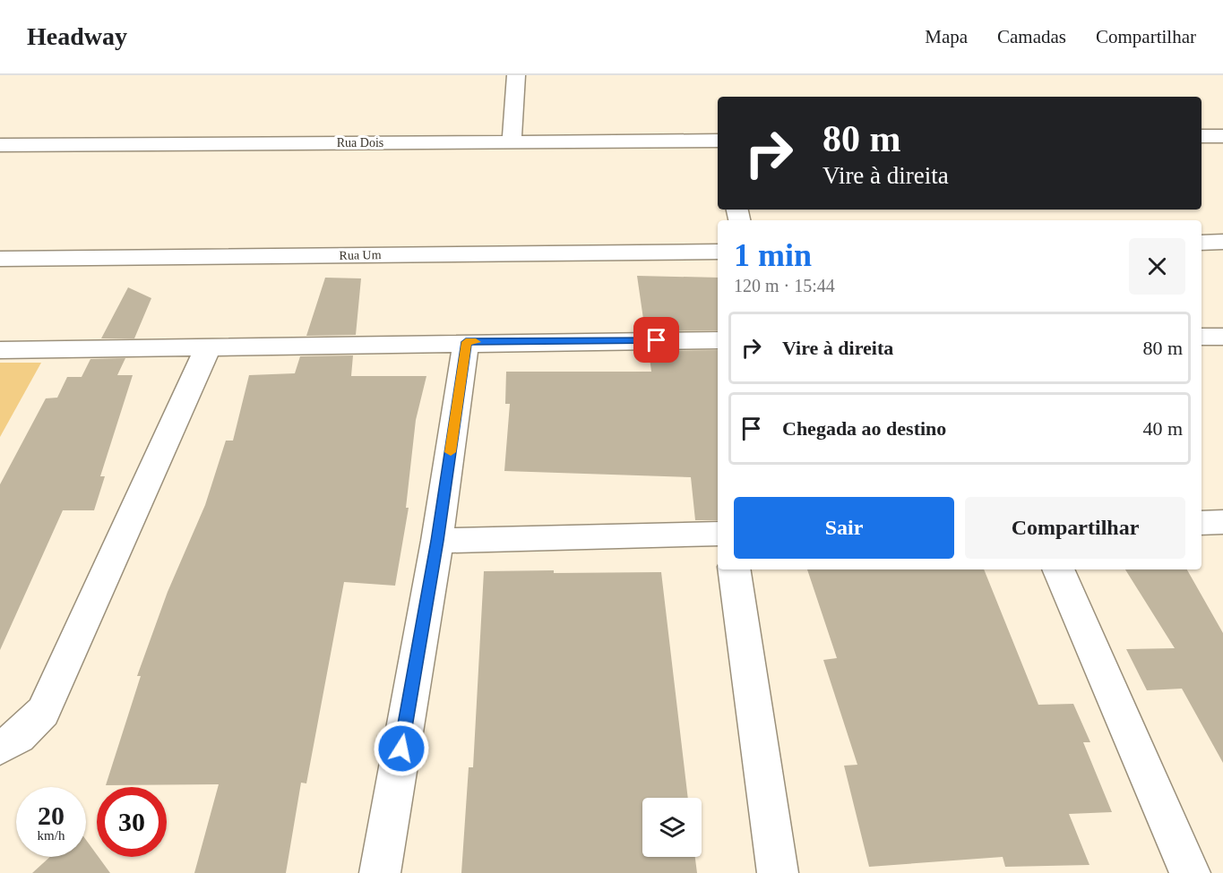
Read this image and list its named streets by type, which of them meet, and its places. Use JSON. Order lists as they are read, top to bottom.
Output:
{
  "streets": {
    "street": ["Rua Dois", "Rua Um"]
  },
  "page": {
    "header": "Headway",
    "nav": ["Mapa", "Camadas", "Compartilhar"],
    "turn": ["80 m", "Vire à direita"],
    "heading": ["1 min", "120 m · 15:44"],
    "list": [
      {
        "name": "Vire à direita",
        "value": "80 m"
      },
      {
        "name": "Chegada ao destino",
        "value": "40 m"
      }
    ],
    "buttons": ["Sair", "Compartilhar"],
    "speed": "20 km/h",
    "limit": "30"
  }
}
